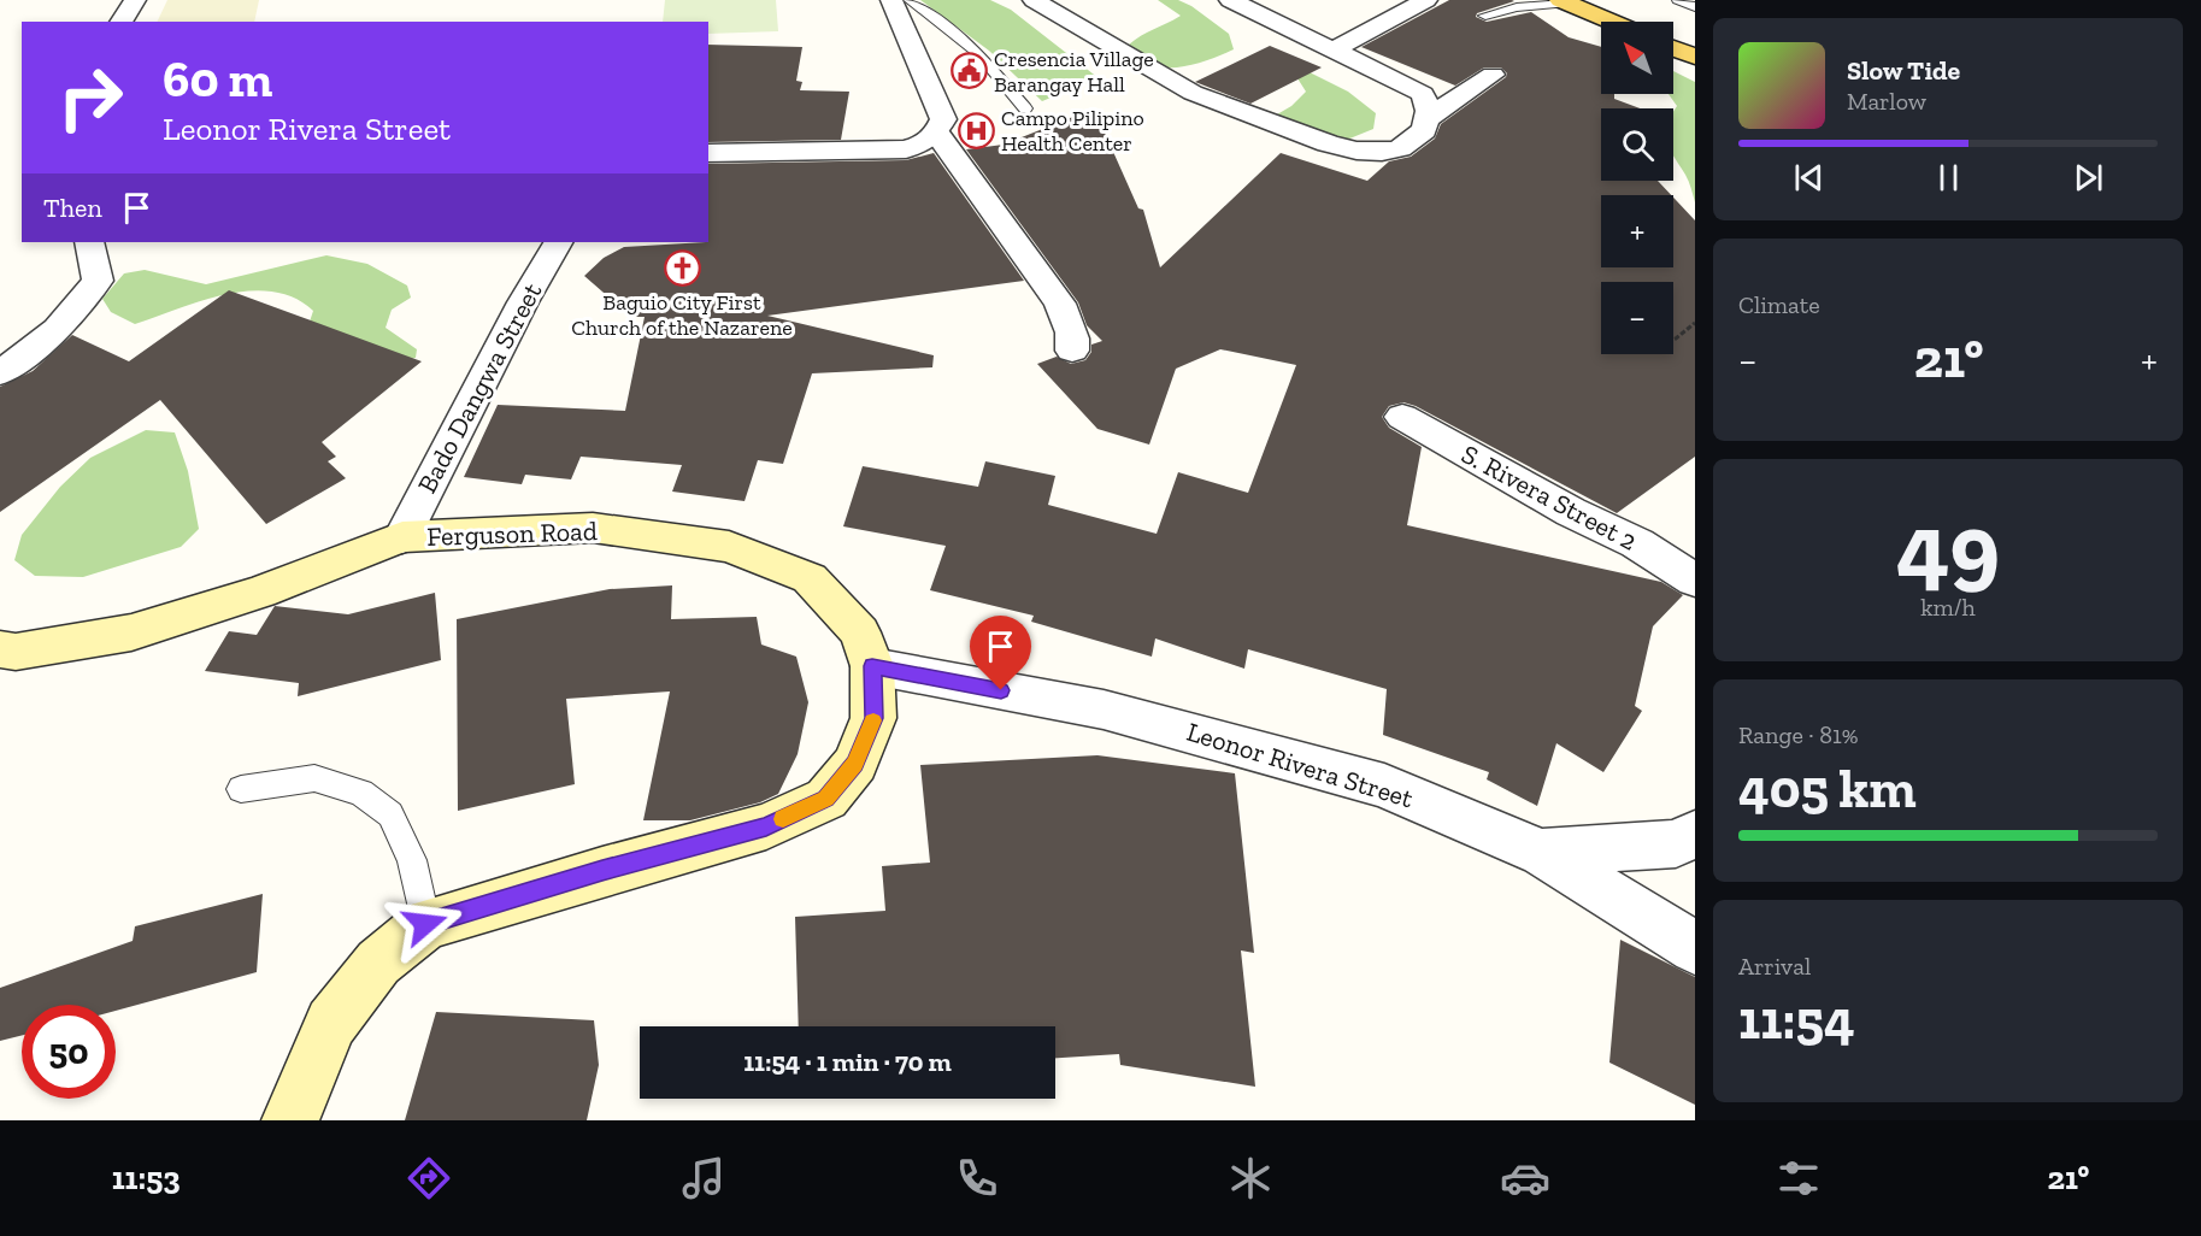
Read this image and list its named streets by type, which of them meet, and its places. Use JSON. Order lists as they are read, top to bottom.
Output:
{
  "streets": {
    "main road": ["Ferguson Road"],
    "street": ["Bado Dangwa Street", "S. Rivera Street 2", "Leonor Rivera Street"]
  },
  "crossings": [
    ["Bado Dangwa Street", "Ferguson Road"],
    ["Ferguson Road", "Leonor Rivera Street"]
  ],
  "places": {
    "public building": ["Cresencia Village Barangay Hall"],
    "hospital": ["Campo Pilipino Health Center"],
    "church": ["Baguio City First Church of the Nazarene"]
  },
  "north": "top left",
  "page": {
    "map_buttons": ["+", "−"],
    "turn": ["60 m", "Leonor Rivera Street"],
    "song": ["Slow Tide", "Marlow"],
    "then": "Then",
    "tile": [
      "Climate",
      ["49", "km/h"],
      ["Range · 81%", "405 km"],
      ["Arrival", "11:54"]
    ],
    "heat": ["−", "21°", "+"],
    "limit": "50",
    "trip": "11:54 · 1 min · 70 m",
    "tabs": ["11:53", "21°"]
  }
}
